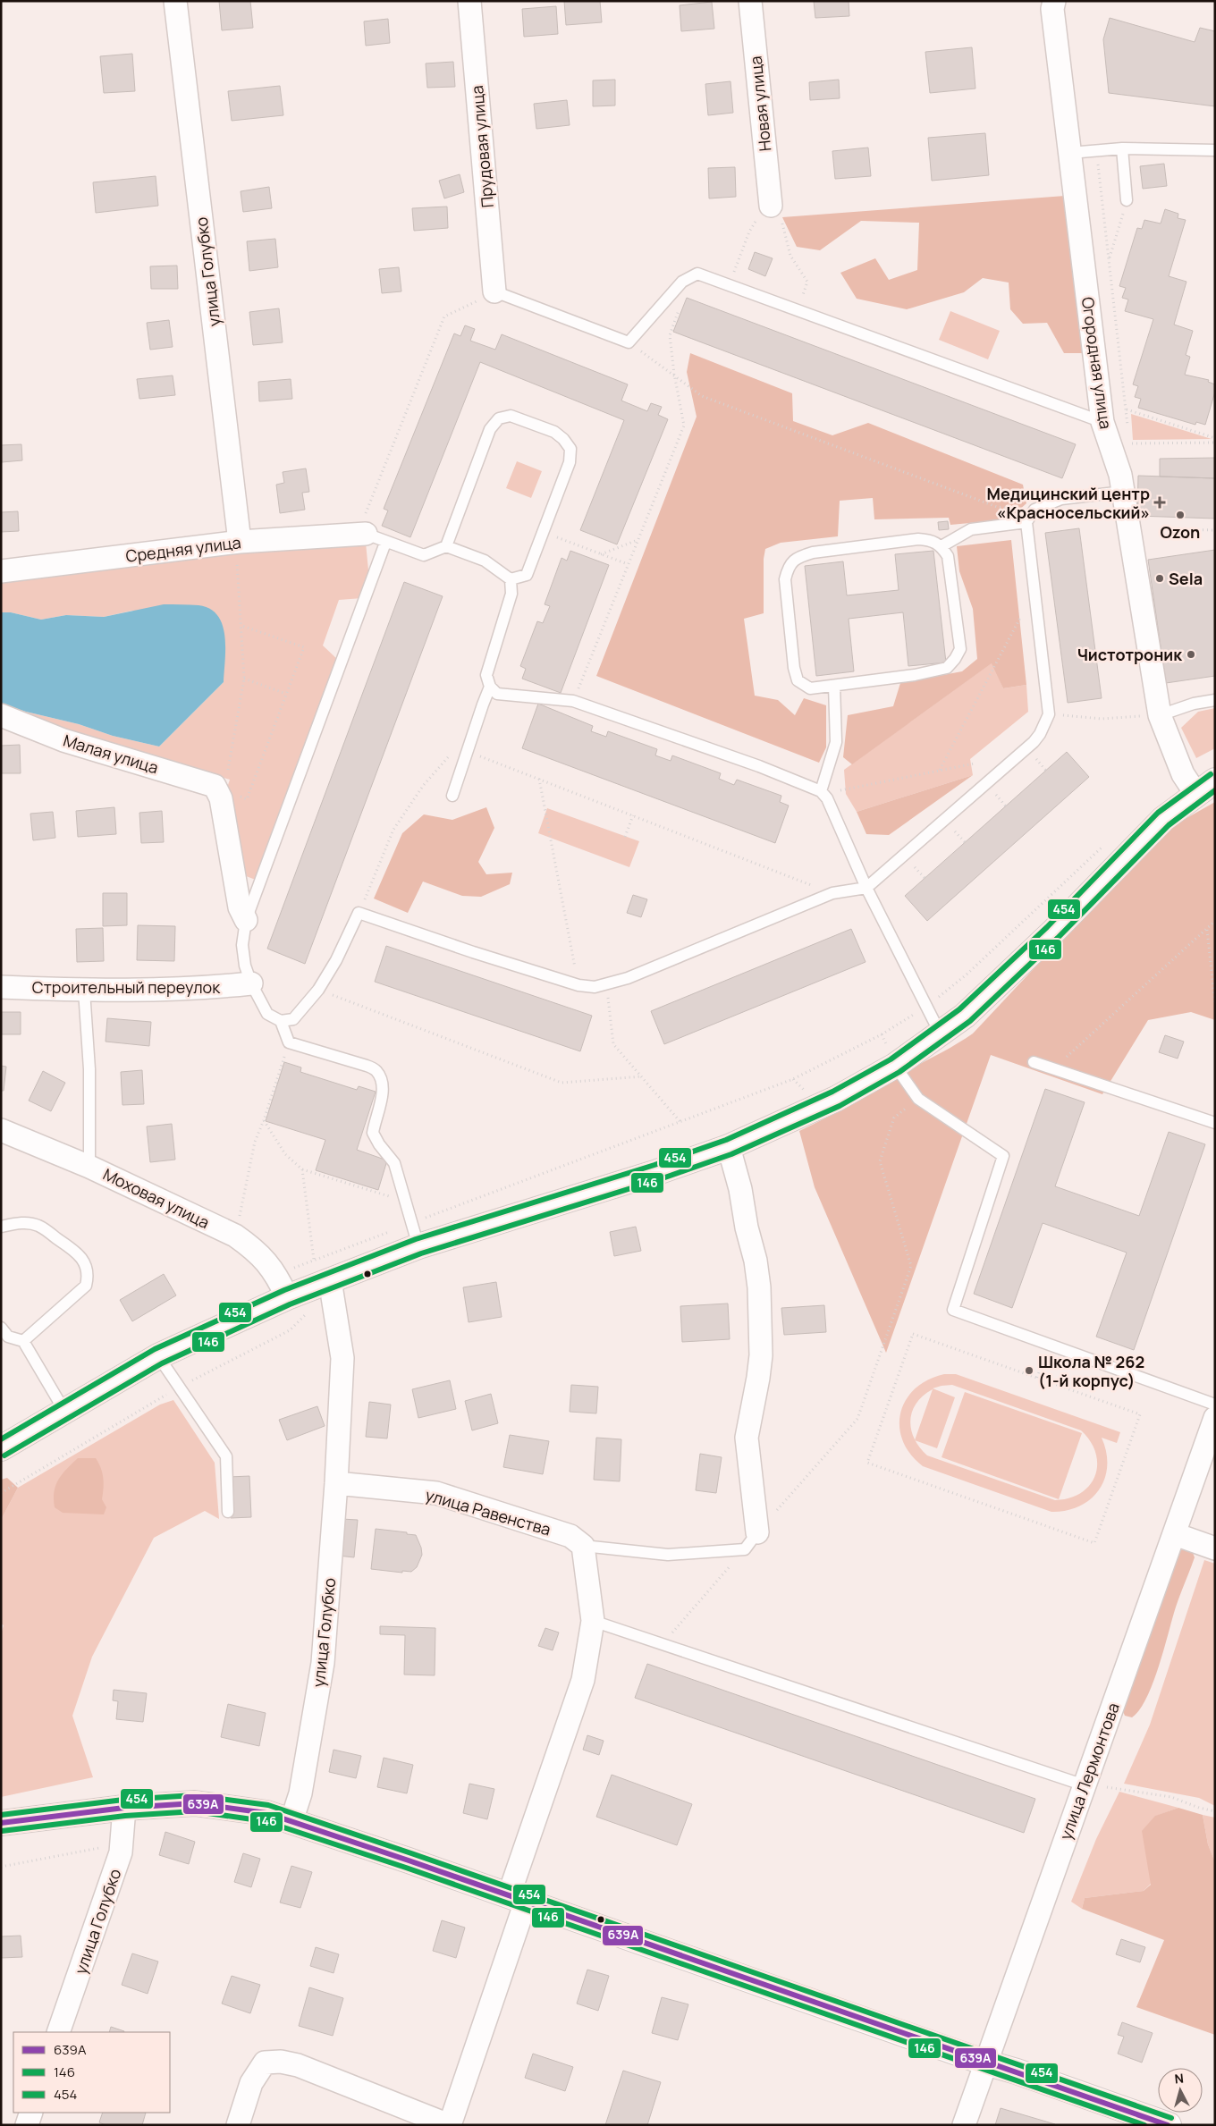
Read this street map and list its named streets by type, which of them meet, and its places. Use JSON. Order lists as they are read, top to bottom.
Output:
{
  "streets": {
    "street": [
      "Новая улица",
      "Прудовая улица",
      "улица Голубко",
      "Огородная улица",
      "Средняя улица",
      "Малая улица",
      "Строительный переулок",
      "Моховая улица",
      "улица Равенства",
      "улица Лермонтова"
    ]
  },
  "crossings": [
    ["улица Голубко", "Средняя улица"],
    ["улица Голубко", "улица Равенства"]
  ],
  "places": {
    "health": ["Медицинский центр «Красносельский»"],
    "other": [
      "Ozon",
      "Sela",
      "Чистотроник",
      "Школа № 262 (1-й корпус)"
    ]
  },
  "lines": ["transit line 454", "transit line 146", "transit line 639А"],
  "legend": ["639А", "146", "454"],
  "north": "top"
}
